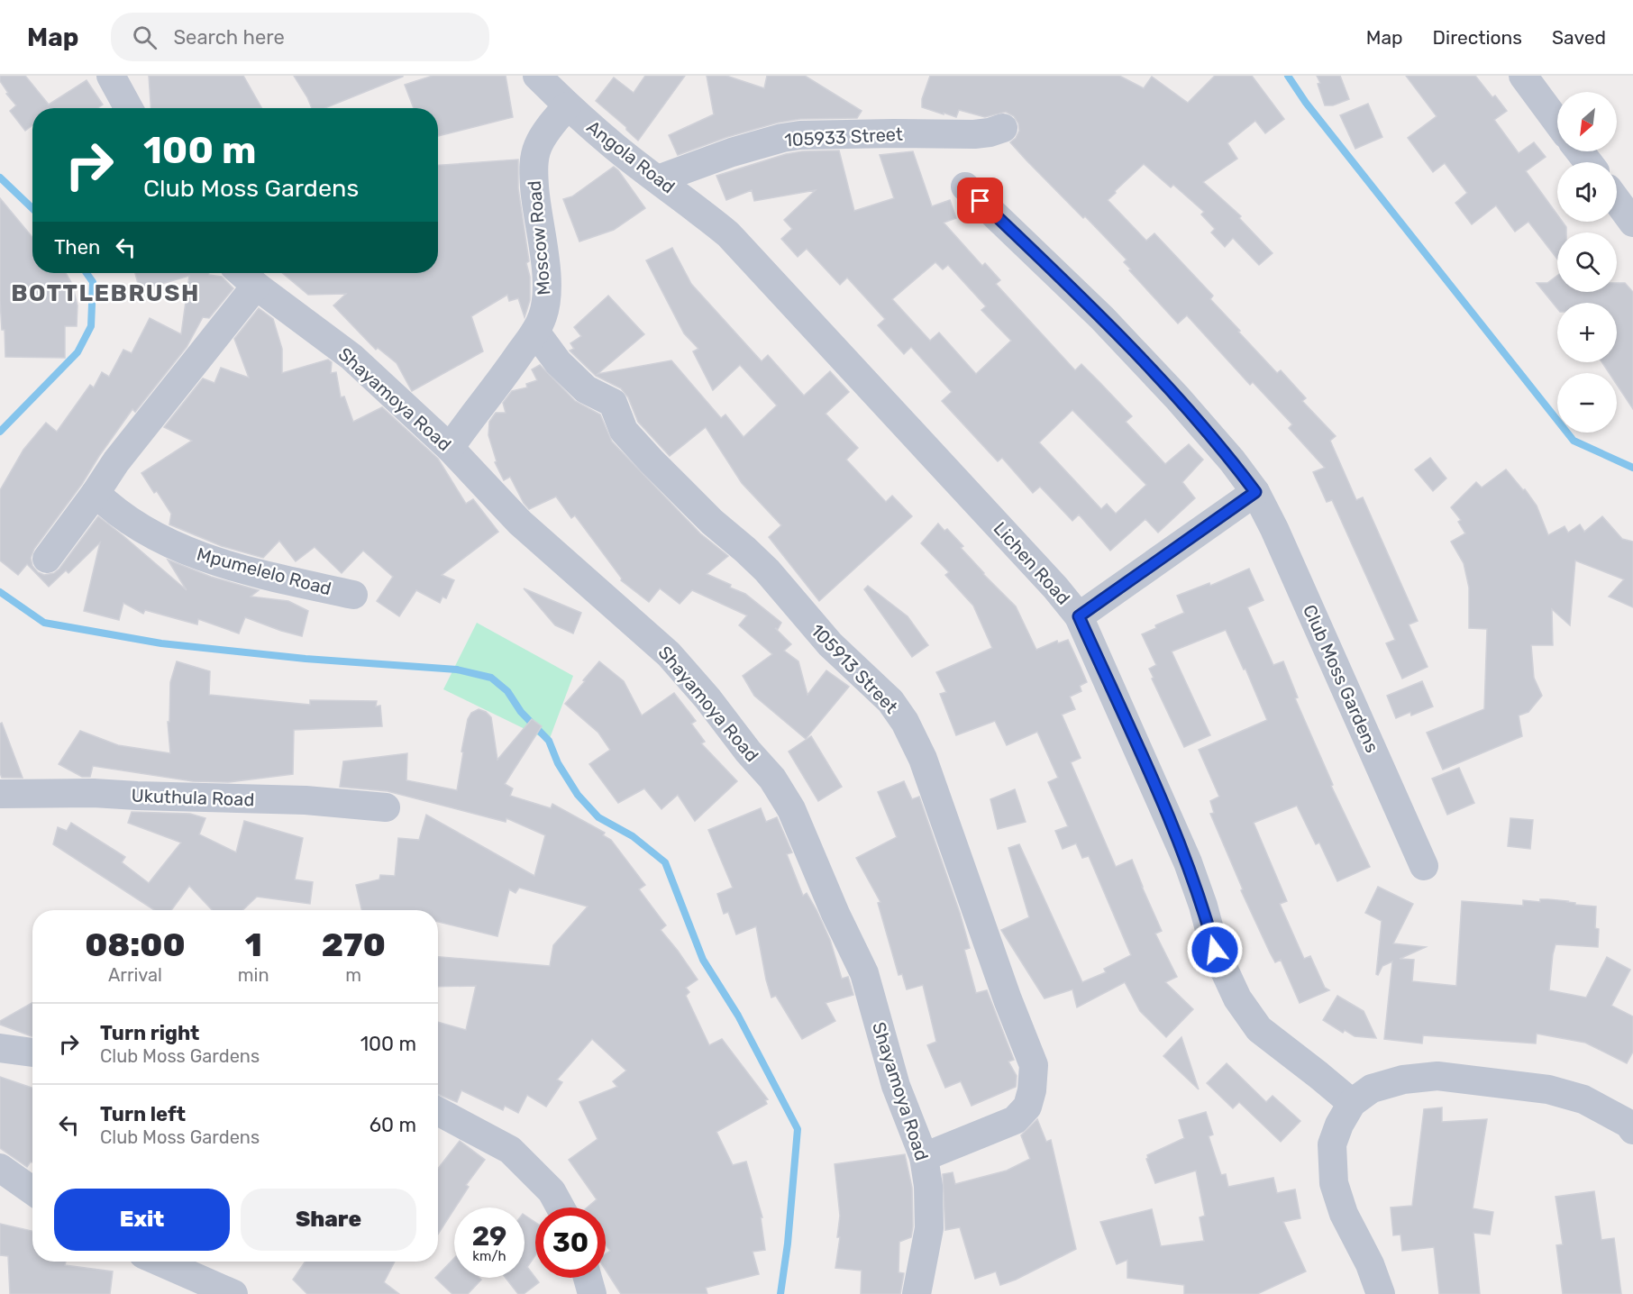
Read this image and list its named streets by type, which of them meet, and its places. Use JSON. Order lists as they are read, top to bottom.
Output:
{
  "streets": {
    "street": [
      "105933 Street",
      "Angola Road",
      "Moscow Road",
      "Shayamoya Road",
      "Lichen Road",
      "Mpumelelo Road",
      "105913 Street",
      "Club Moss Gardens",
      "Ukuthula Road"
    ]
  },
  "crossings": [
    ["105933 Street", "Angola Road"],
    ["Angola Road", "Moscow Road"],
    ["Angola Road", "Lichen Road"],
    ["Moscow Road", "Shayamoya Road"],
    ["Moscow Road", "105913 Street"],
    ["Shayamoya Road", "105913 Street"]
  ],
  "districts": ["BOTTLEBRUSH"],
  "north": "bottom left",
  "page": {
    "header": "Map",
    "search": "Search here",
    "nav": ["Map", "Directions", "Saved"],
    "map_buttons": ["+", "−"],
    "turn": ["100 m", "Club Moss Gardens"],
    "then": "Then",
    "eta": [
      "08:00",
      "Arrival",
      "1",
      "min",
      "270",
      "m"
    ],
    "list": [
      {
        "name": "Turn right",
        "note": "Club Moss Gardens",
        "value": "100 m"
      },
      {
        "name": "Turn left",
        "note": "Club Moss Gardens",
        "value": "60 m"
      }
    ],
    "buttons": ["Exit", "Share"],
    "speed": "29 km/h",
    "limit": "30"
  }
}
